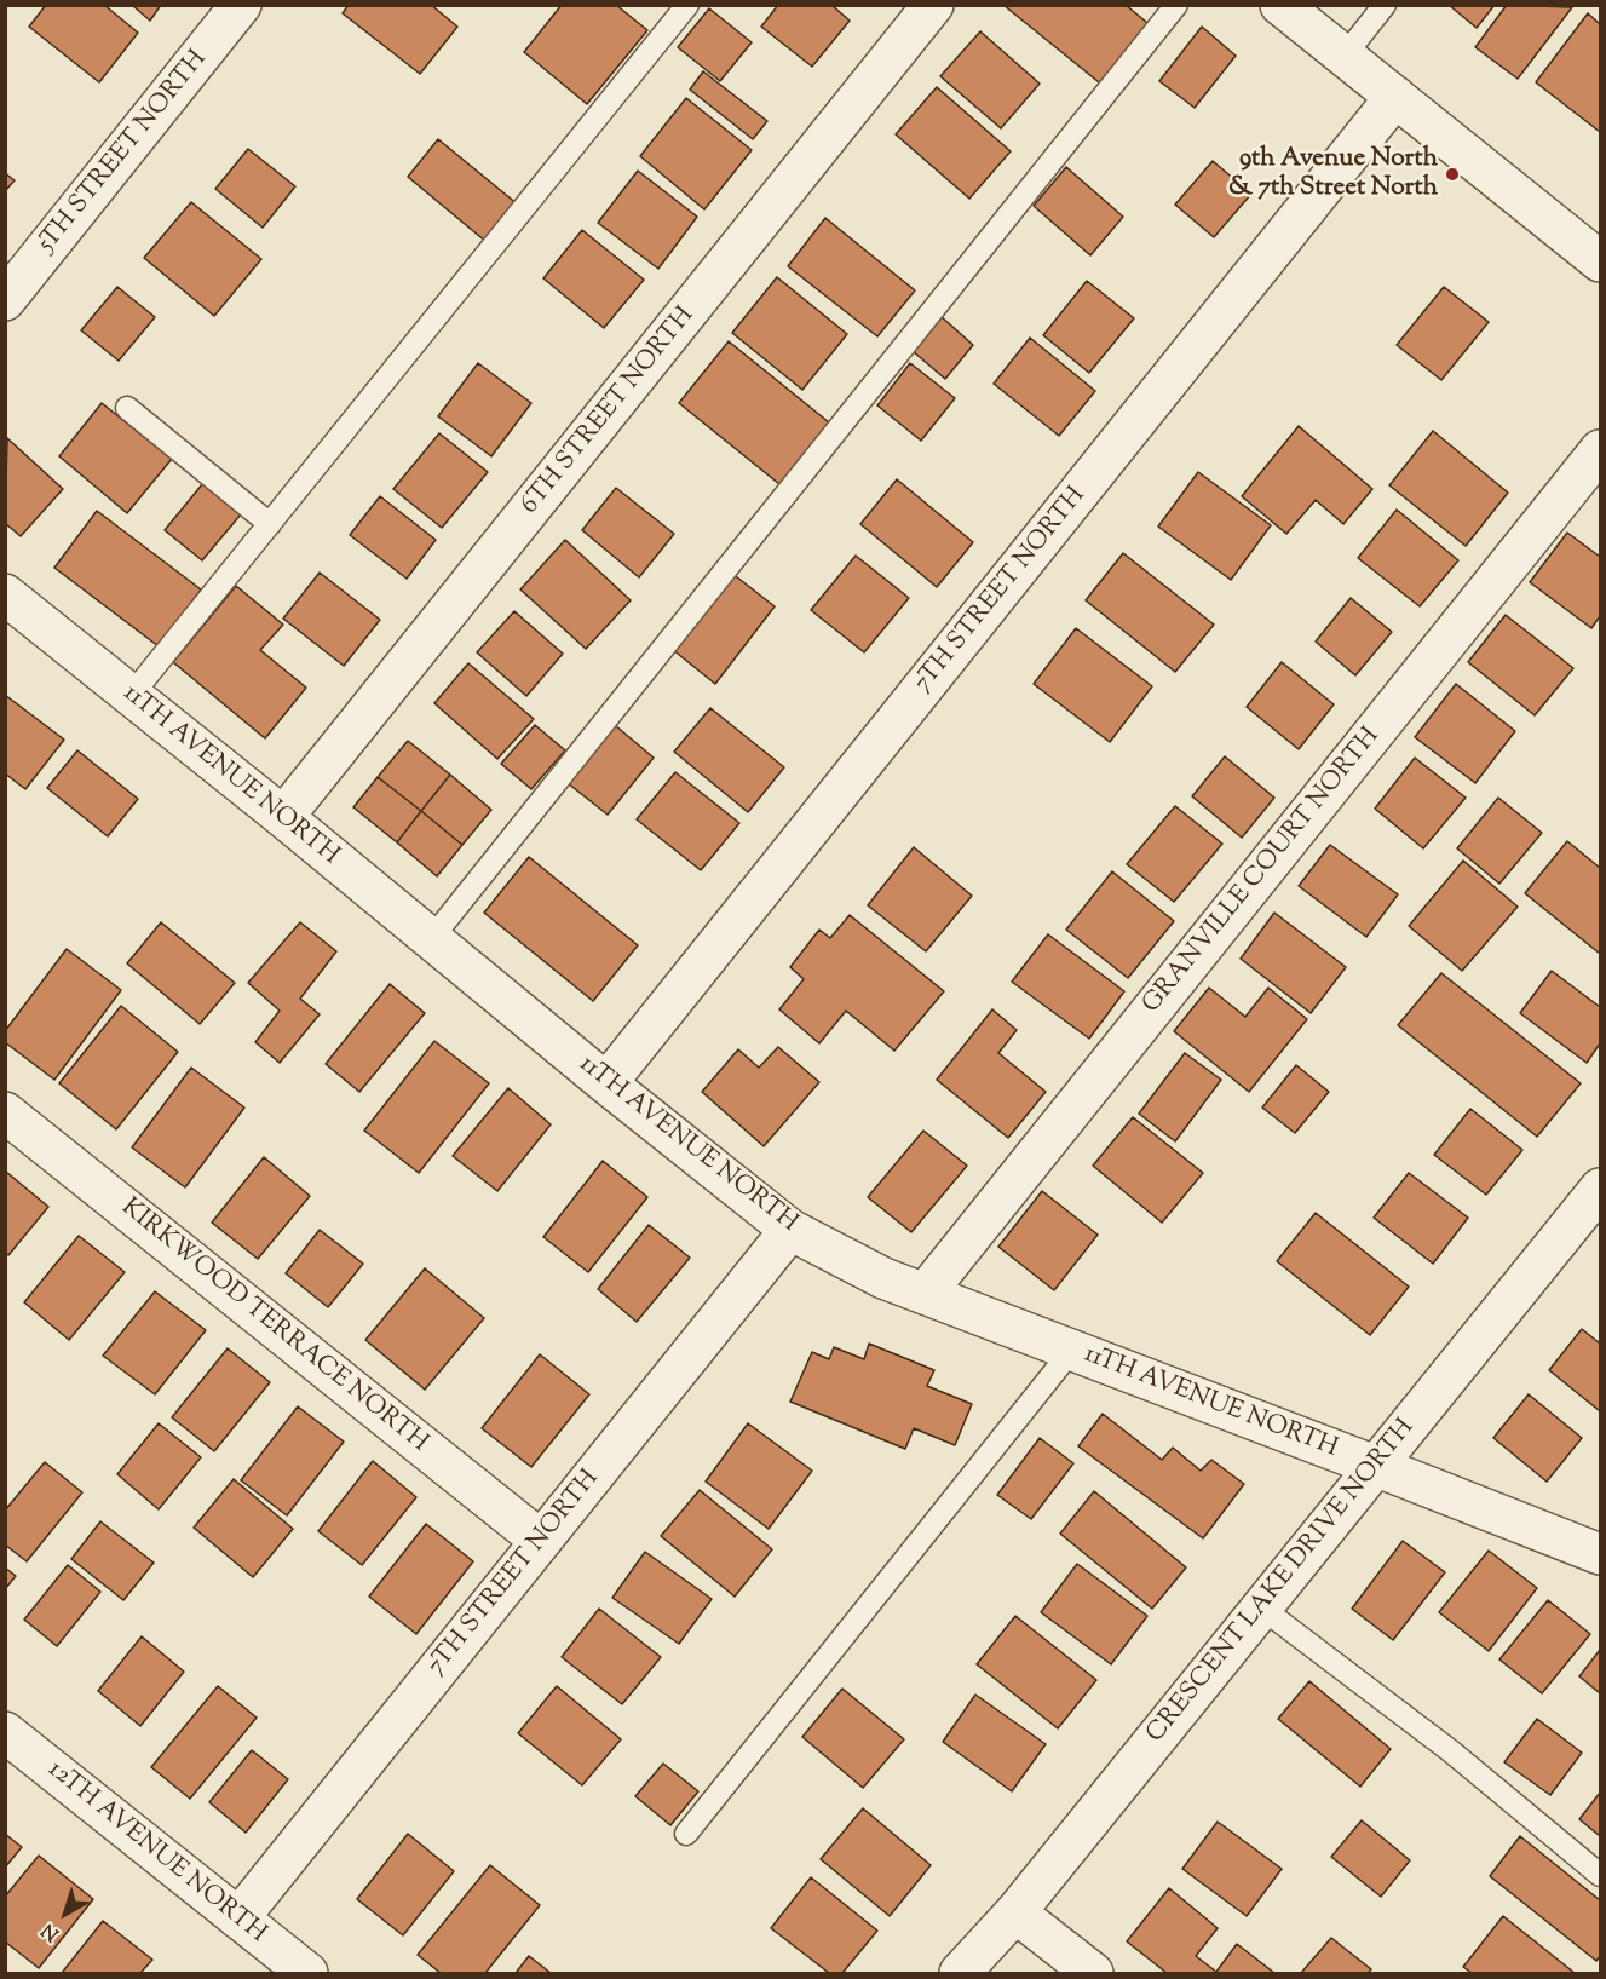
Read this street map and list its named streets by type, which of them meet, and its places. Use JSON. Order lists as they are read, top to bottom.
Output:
{
  "streets": {
    "street": [
      "5TH STREET NORTH",
      "6TH STREET NORTH",
      "7TH STREET NORTH",
      "11TH AVENUE NORTH",
      "GRANVILLE COURT NORTH",
      "KIRKWOOD TERRACE NORTH",
      "CRESCENT LAKE DRIVE NORTH",
      "12TH AVENUE NORTH"
    ]
  },
  "crossings": [
    ["6TH STREET NORTH", "11TH AVENUE NORTH"],
    ["7TH STREET NORTH", "11TH AVENUE NORTH"],
    ["7TH STREET NORTH", "KIRKWOOD TERRACE NORTH"],
    ["7TH STREET NORTH", "12TH AVENUE NORTH"],
    ["11TH AVENUE NORTH", "GRANVILLE COURT NORTH"],
    ["11TH AVENUE NORTH", "CRESCENT LAKE DRIVE NORTH"]
  ],
  "places": ["9th Avenue North & 7th Street North"],
  "north": "bottom left"
}
